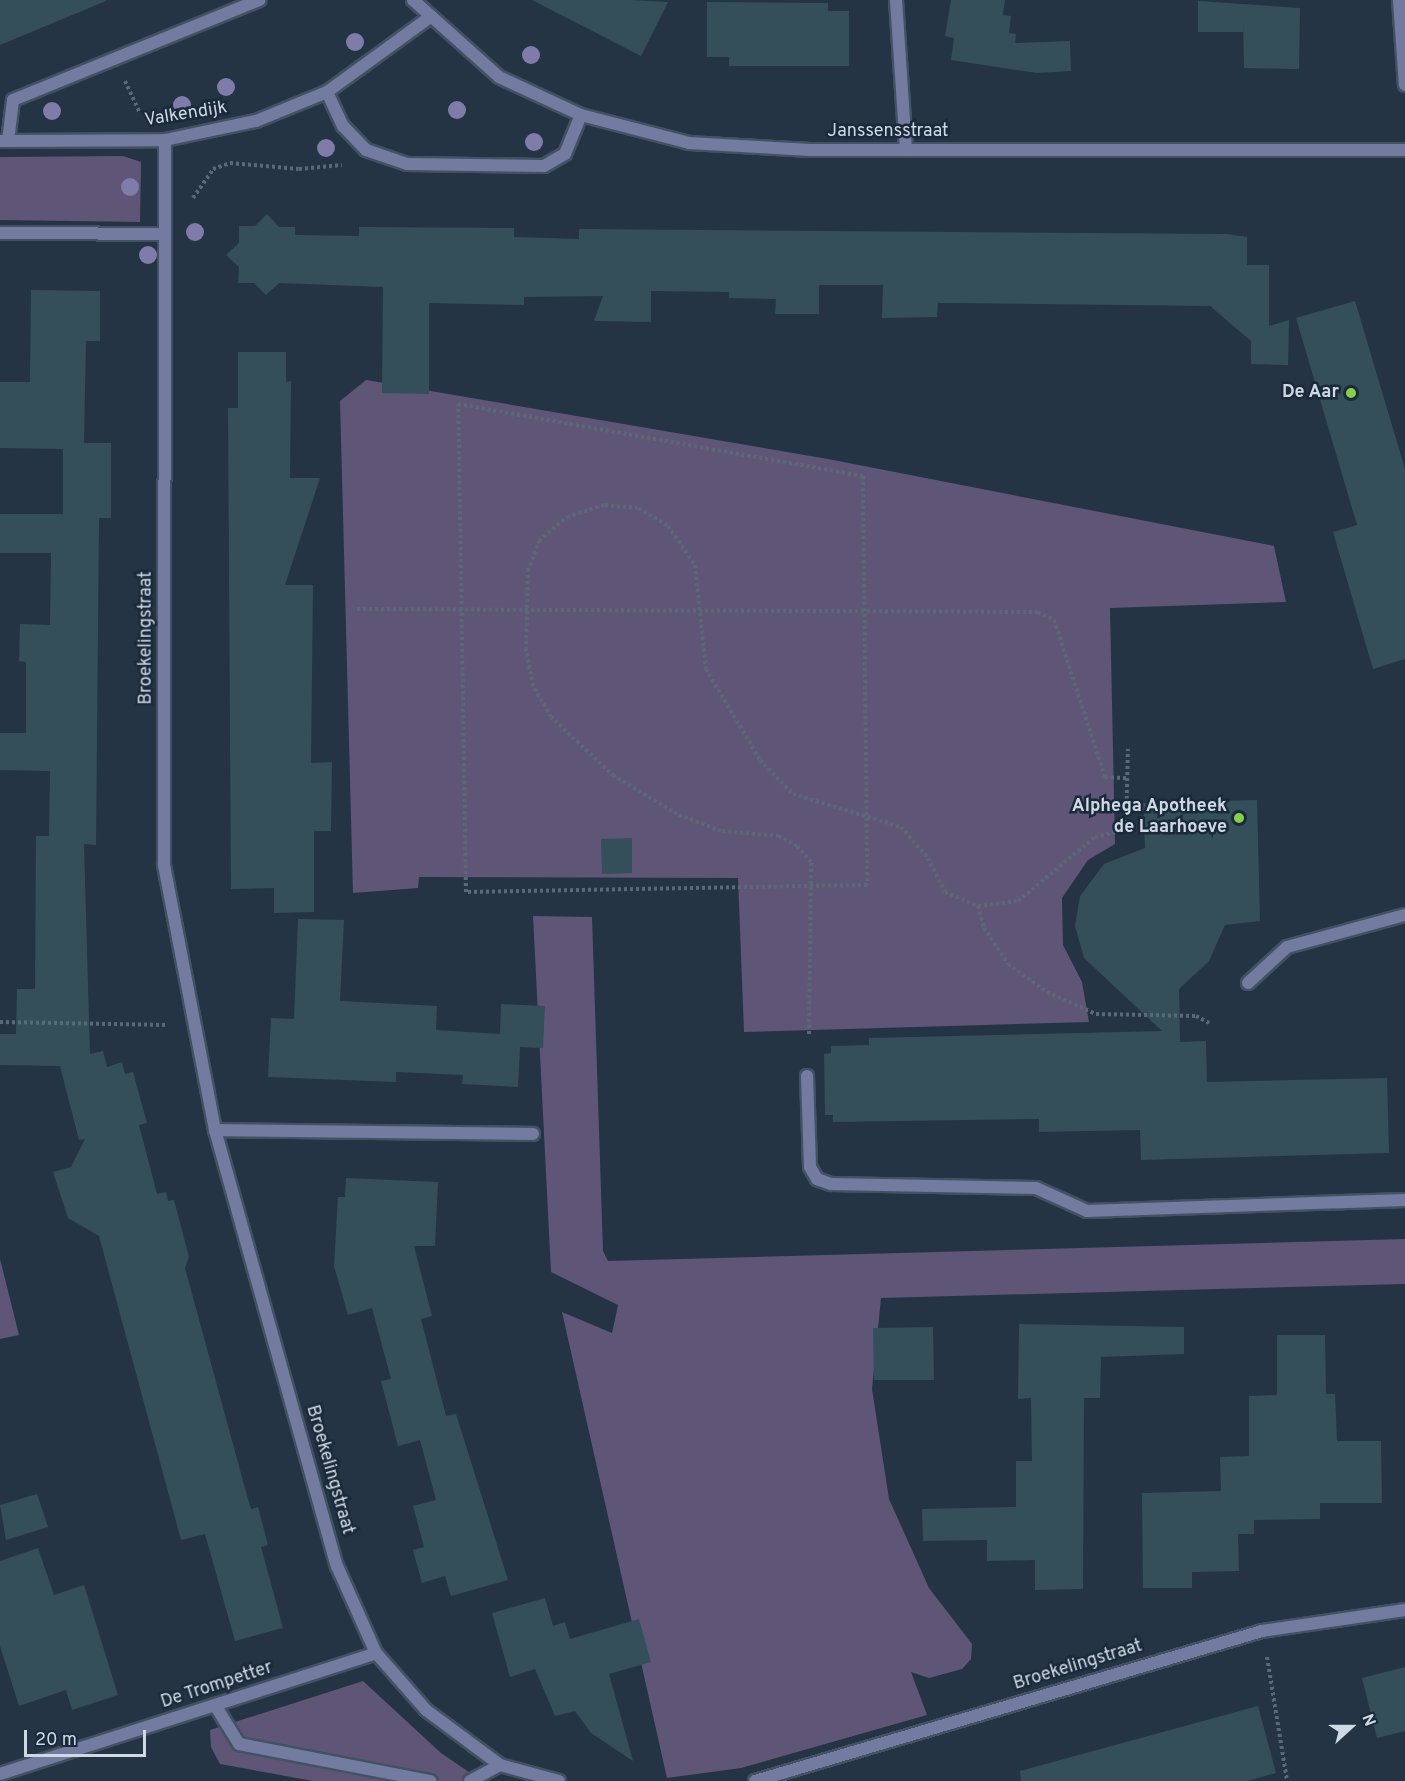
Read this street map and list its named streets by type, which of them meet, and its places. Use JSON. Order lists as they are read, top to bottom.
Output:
{
  "streets": {
    "street": [
      "Valkendijk",
      "Janssensstraat",
      "Broekelingstraat",
      "De Trompetter"
    ]
  },
  "crossings": [
    ["Valkendijk", "Janssensstraat"],
    ["Valkendijk", "Broekelingstraat"],
    ["Broekelingstraat", "De Trompetter"]
  ],
  "places": ["De Aar", "Alphega Apotheek de Laarhoeve"],
  "scale_bar": "20 m",
  "north": "right"
}
